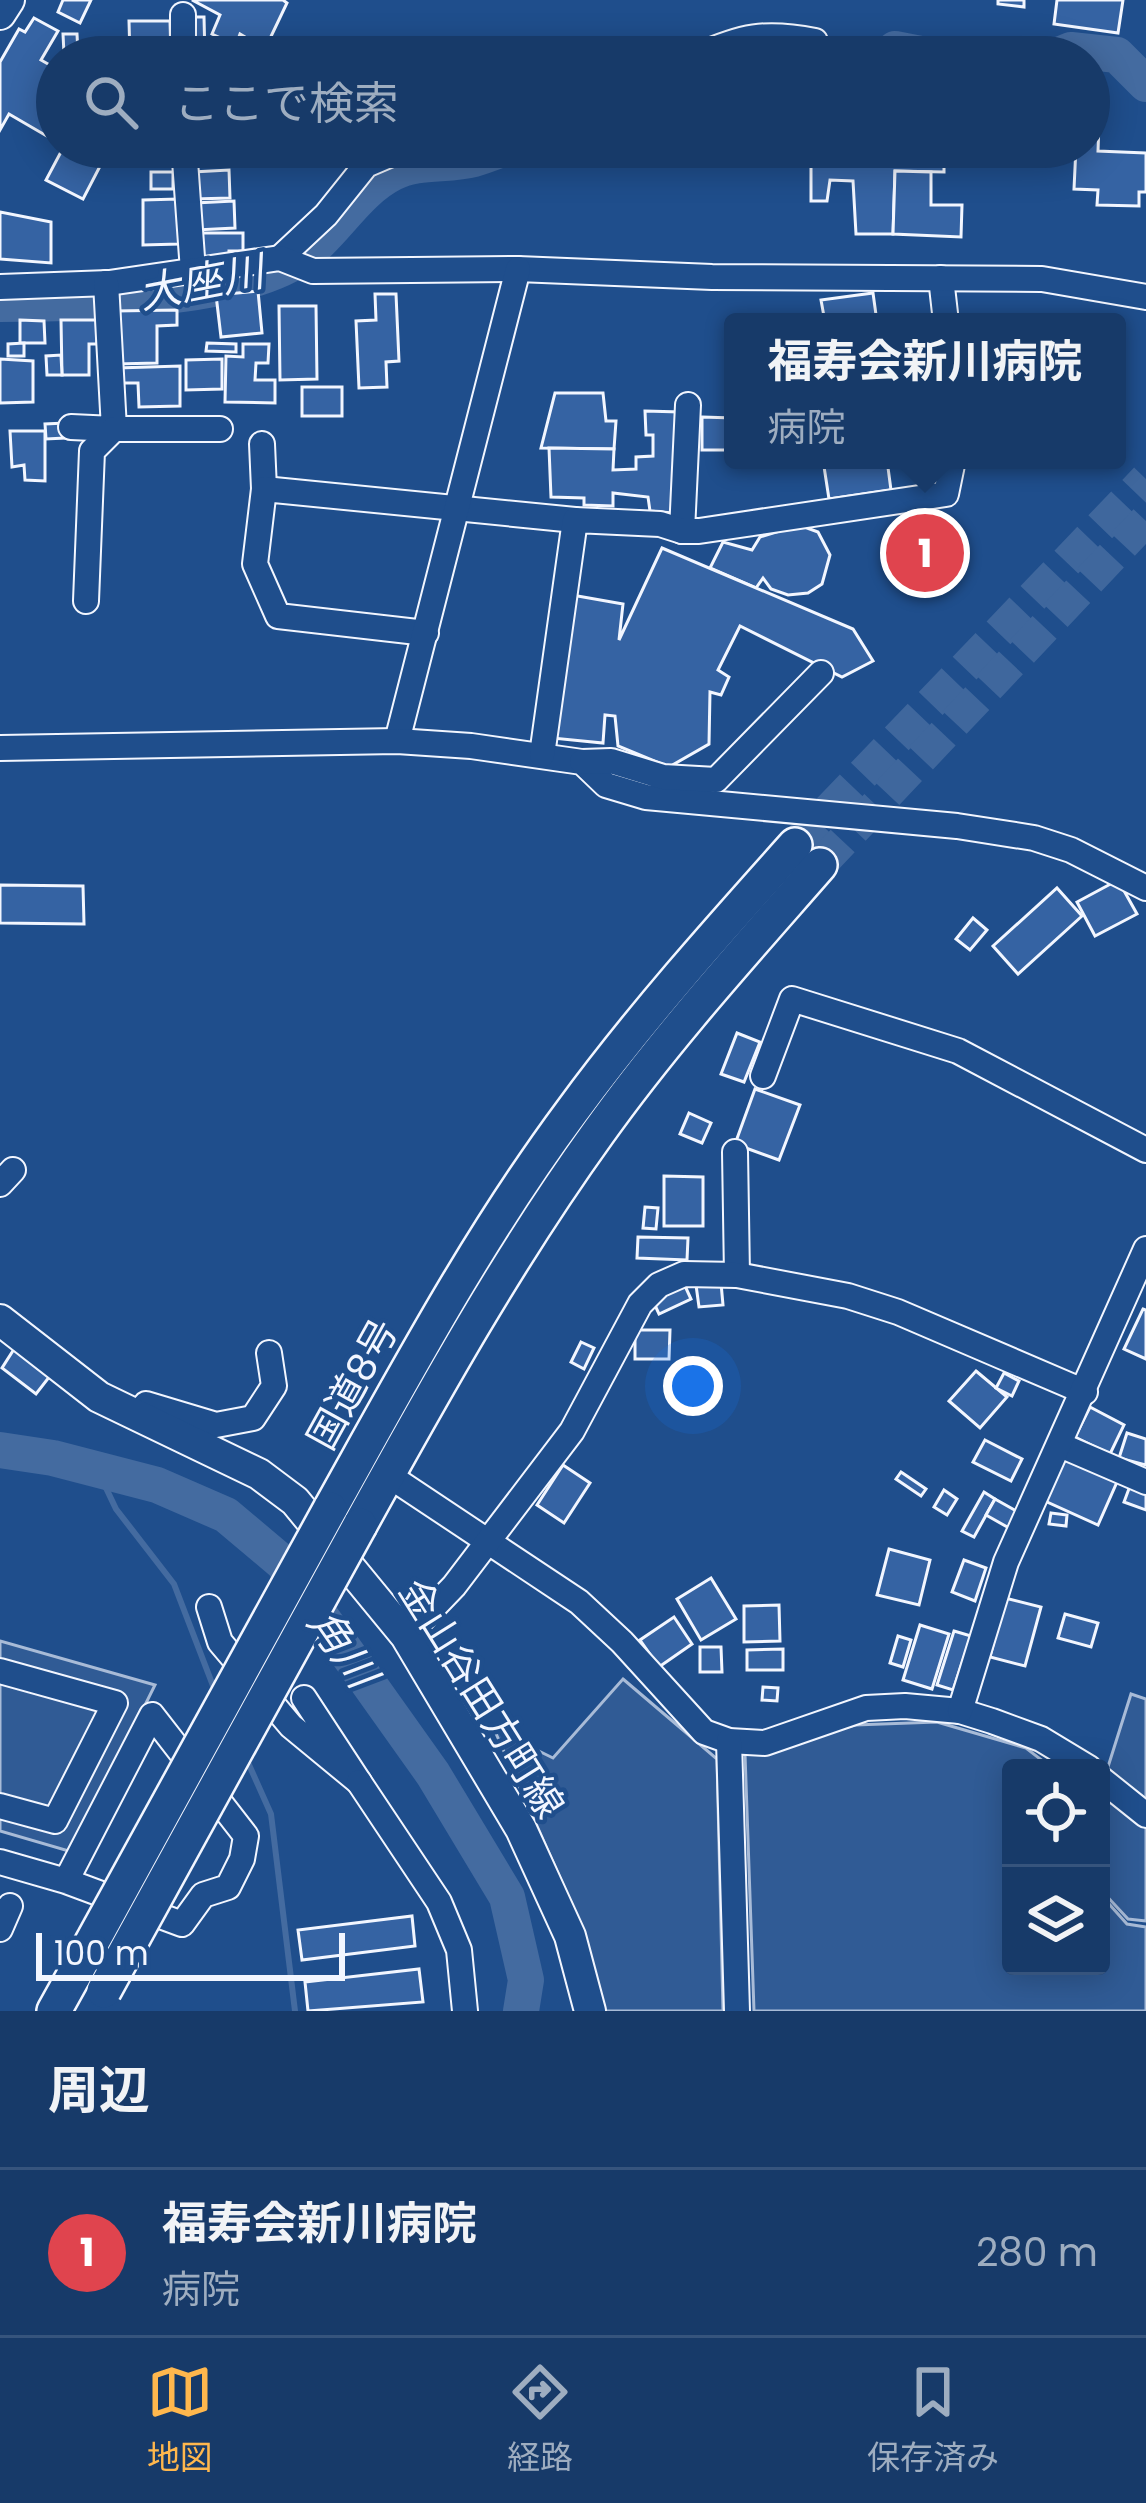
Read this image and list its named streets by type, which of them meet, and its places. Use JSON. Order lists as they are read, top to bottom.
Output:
{
  "streets": {
    "highway": ["国道8号"],
    "main road": ["金山谷田方町線"]
  },
  "water": ["大座川", "角川"],
  "scale_bar": "100 m",
  "page": {
    "search": "ここで検索",
    "popup": ["福寿会新川病院", "病院"],
    "pins": "1",
    "scale": "100 m",
    "heading": "周辺",
    "list": [
      {
        "mark": "1",
        "name": "福寿会新川病院",
        "note": "病院",
        "value": "280 m"
      }
    ],
    "nav": ["地図", "経路", "保存済み"]
  }
}
